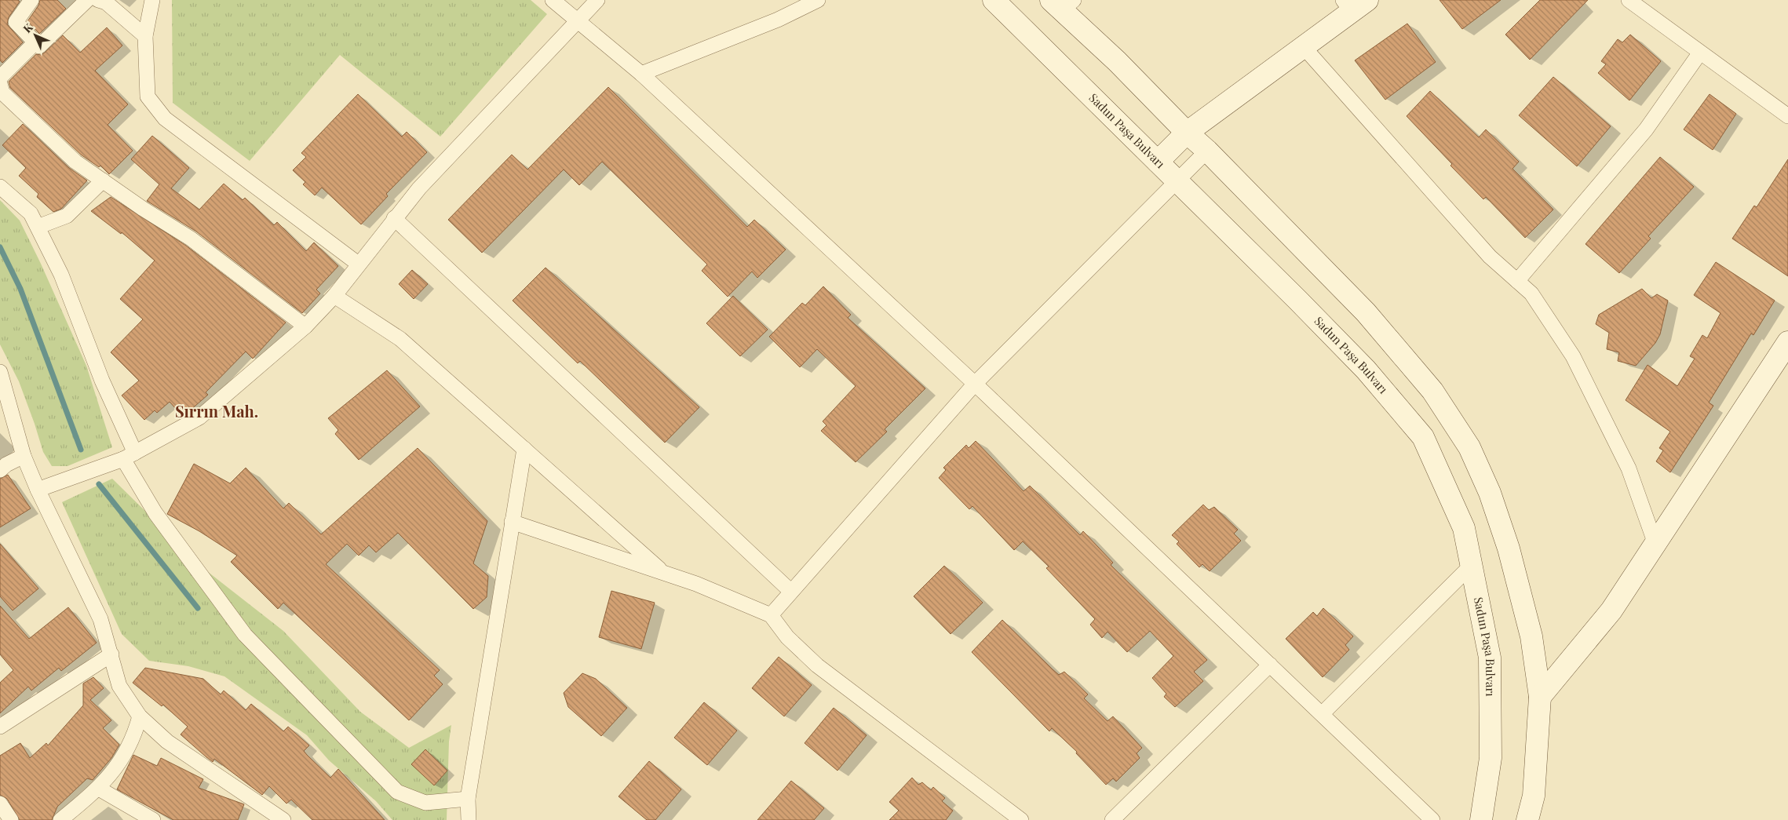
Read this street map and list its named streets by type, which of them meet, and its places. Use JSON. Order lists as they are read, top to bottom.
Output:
{
  "streets": {
    "main road": ["Sadun Paşa Bulvarı"]
  },
  "districts": ["Sırrın Mah."],
  "north": "top left"
}
